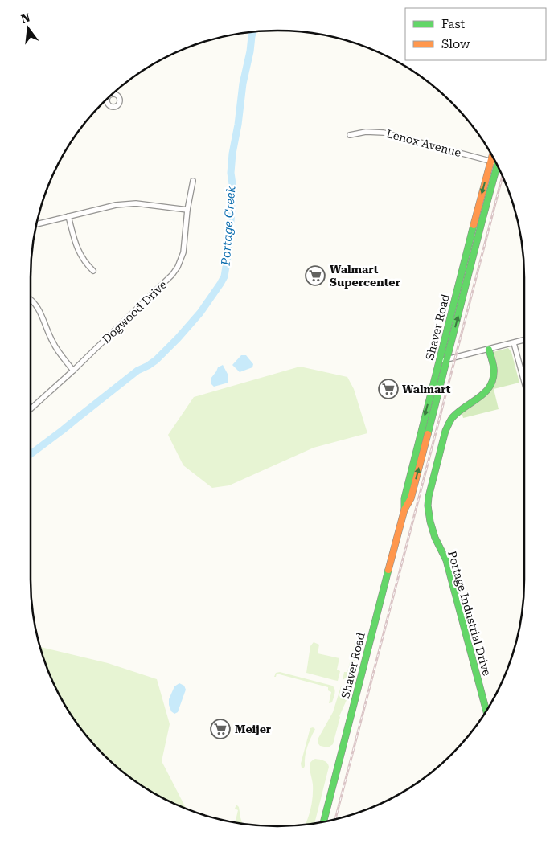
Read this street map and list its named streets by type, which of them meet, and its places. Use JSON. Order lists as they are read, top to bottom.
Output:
{
  "streets": {
    "main road": ["Shaver Road", "Portage Industrial Drive"],
    "street": ["Lenox Avenue", "Dogwood Drive"]
  },
  "crossings": [
    ["Lenox Avenue", "Shaver Road"]
  ],
  "water": ["Portage Creek"],
  "places": {
    "supermarket": ["Walmart Supercenter", "Walmart", "Meijer"]
  },
  "legend": ["Fast", "Slow"],
  "north": "top"
}
